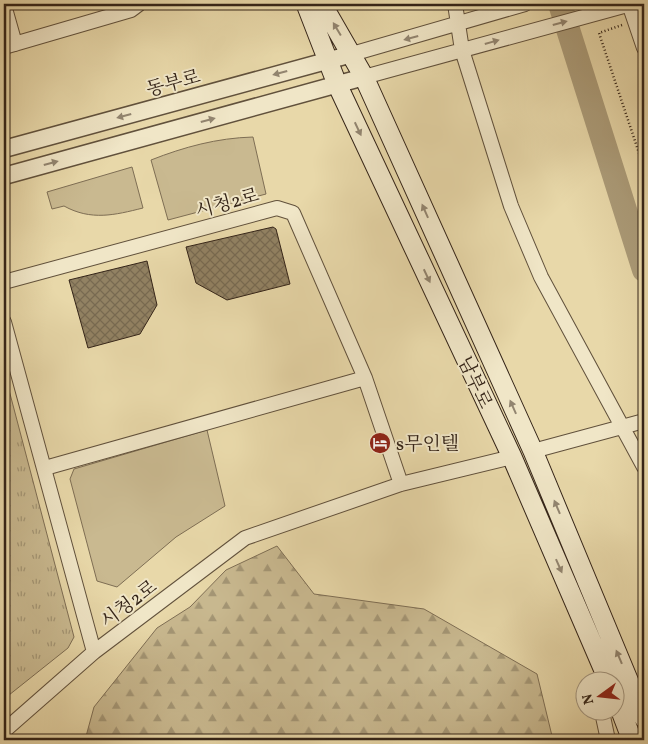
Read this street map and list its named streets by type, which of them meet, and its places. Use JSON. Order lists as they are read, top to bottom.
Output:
{
  "streets": {
    "main road": ["남부로"],
    "street": ["동부로", "시청2로"]
  },
  "crossings": [
    ["동부로", "남부로"],
    ["시청2로", "남부로"]
  ],
  "places": {
    "hotel": ["s무인텔"]
  },
  "north": "left"
}
